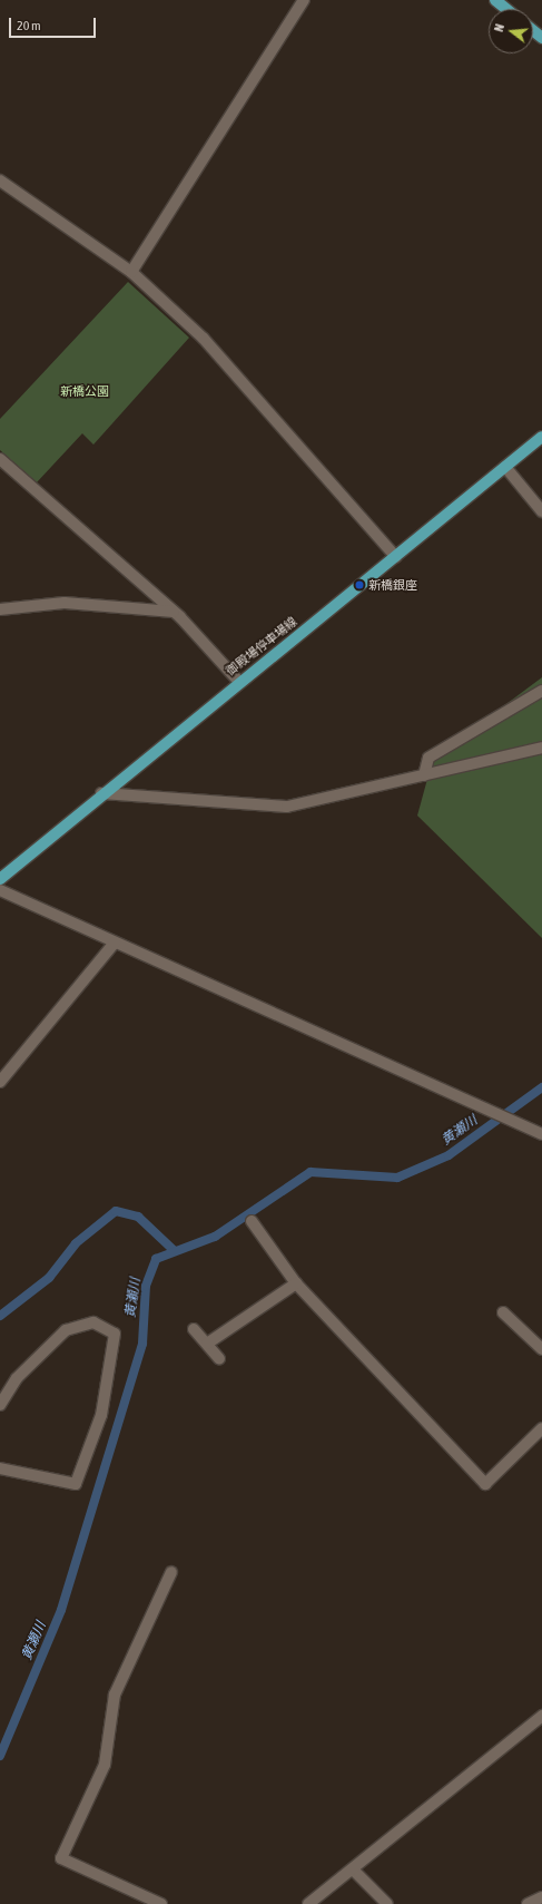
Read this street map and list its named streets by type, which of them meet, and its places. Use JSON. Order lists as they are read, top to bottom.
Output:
{
  "streets": {
    "main road": ["御殿場停車場線"]
  },
  "water": ["黄瀬川"],
  "parks": ["新橋公園"],
  "places": ["新橋銀座"],
  "scale_bar": "20 m",
  "north": "left"
}
